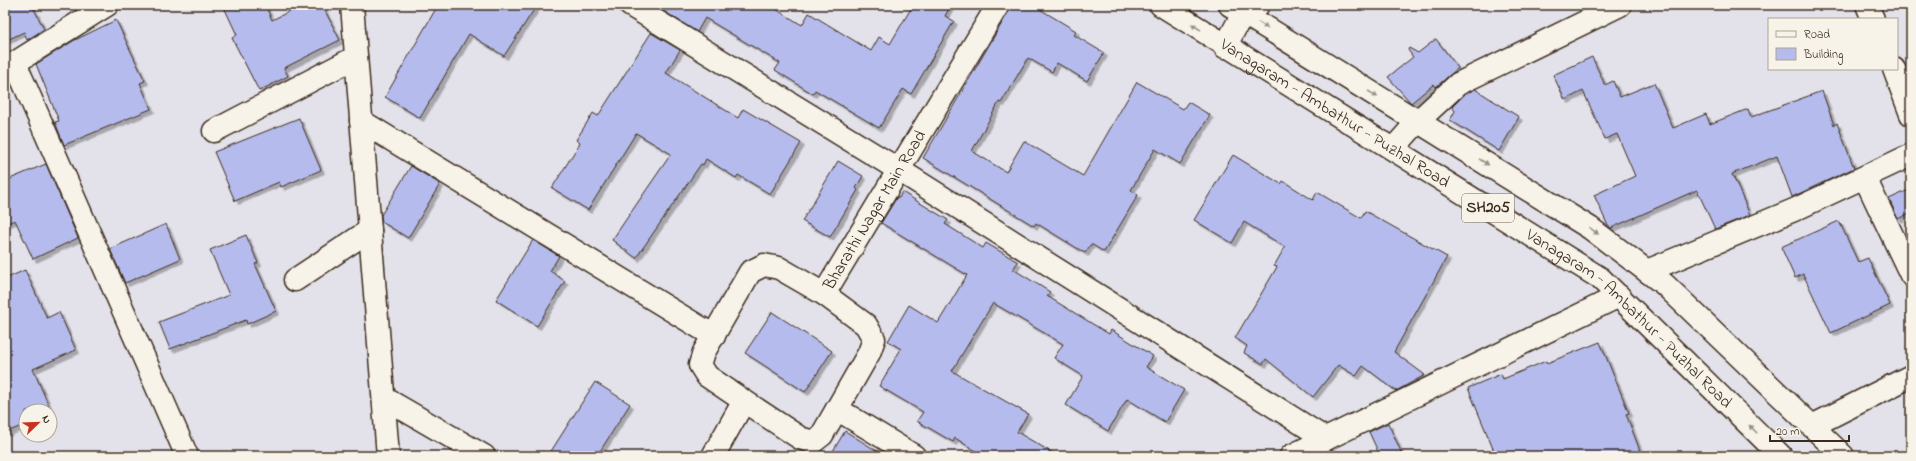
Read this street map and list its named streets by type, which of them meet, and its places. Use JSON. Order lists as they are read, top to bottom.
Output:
{
  "streets": {
    "street": ["Vanagaram - Ambathur - Puzhal Road", "SH205", "Bharathi Nagar Main Road"]
  },
  "legend": ["Road", "Building"],
  "scale_bar": "20 m",
  "north": "top right"
}
